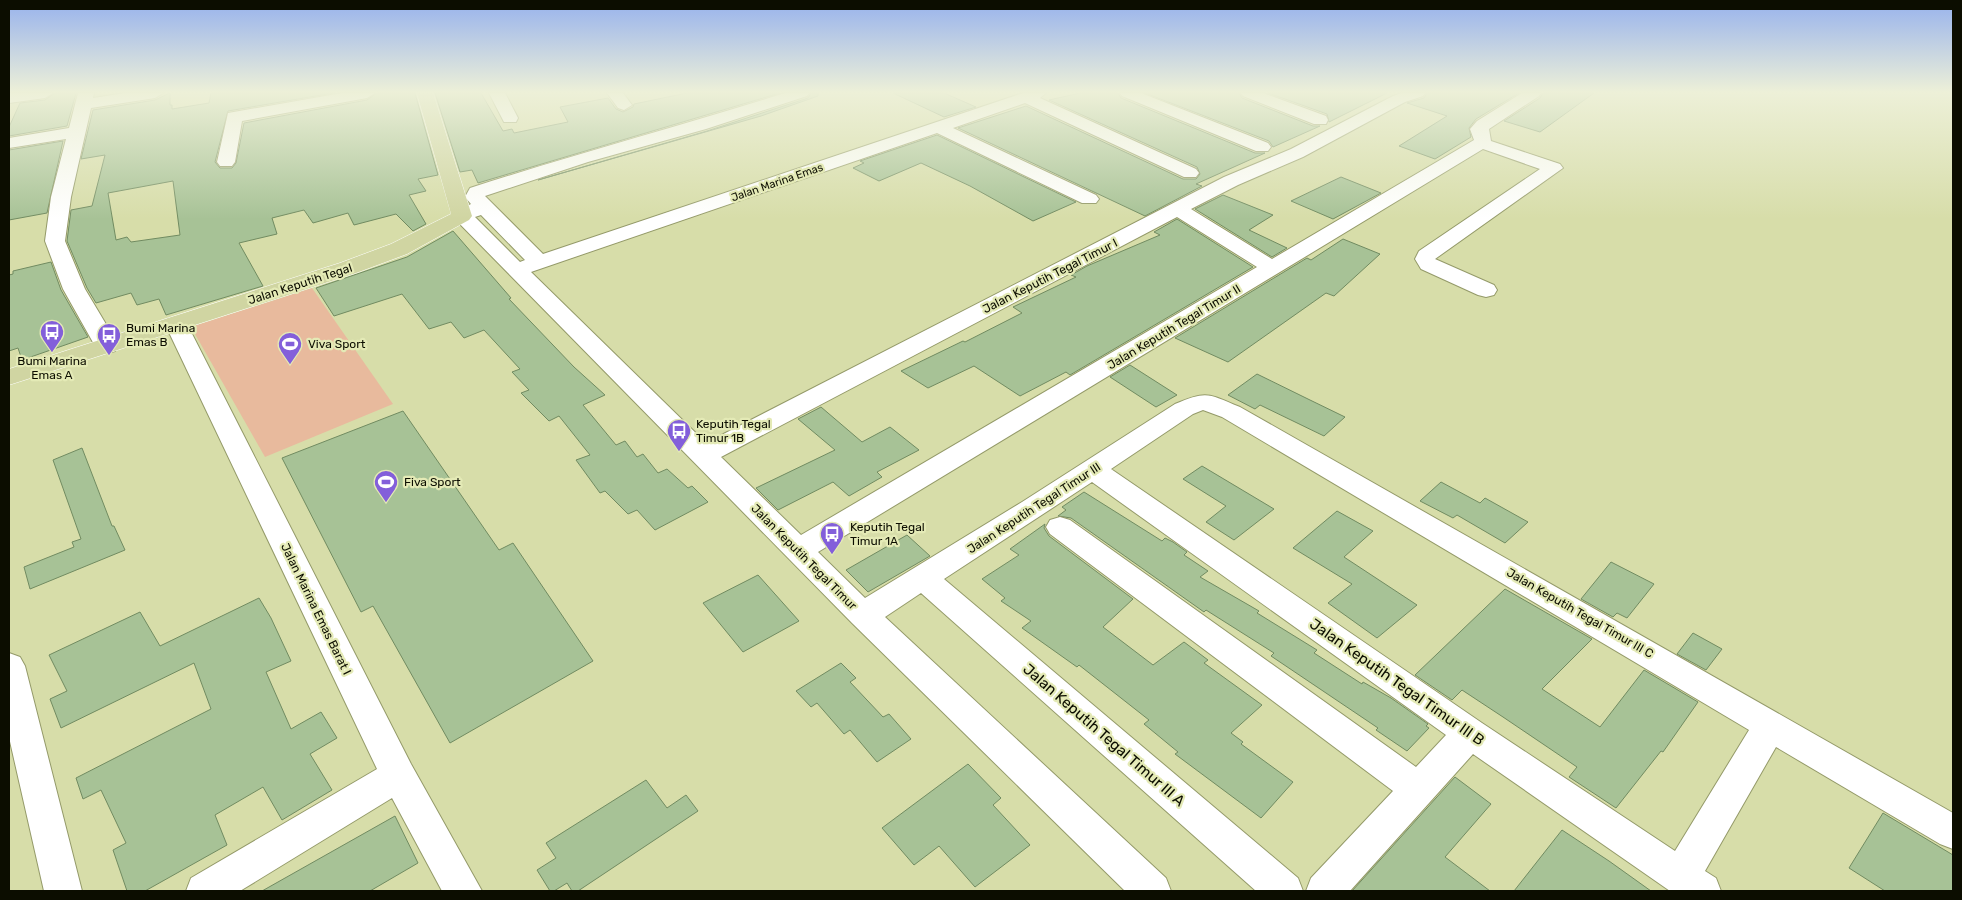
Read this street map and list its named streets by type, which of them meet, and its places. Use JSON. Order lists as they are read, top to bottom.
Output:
{
  "streets": {
    "main road": ["Jalan Keputih Tegal"],
    "street": [
      "Jalan Marina Emas",
      "Jalan Keputih Tegal Timur I",
      "Jalan Keputih Tegal Timur II",
      "Jalan Keputih Tegal Timur III",
      "Jalan Keputih Tegal Timur",
      "Jalan Marina Emas Barat I",
      "Jalan Keputih Tegal Timur III C",
      "Jalan Keputih Tegal Timur III B",
      "Jalan Keputih Tegal Timur III A"
    ]
  },
  "crossings": [
    ["Jalan Marina Emas", "Jalan Keputih Tegal Timur"],
    ["Jalan Keputih Tegal Timur I", "Jalan Keputih Tegal Timur"],
    ["Jalan Keputih Tegal", "Jalan Keputih Tegal Timur"],
    ["Jalan Keputih Tegal", "Jalan Marina Emas Barat I"],
    ["Jalan Keputih Tegal Timur II", "Jalan Keputih Tegal Timur"],
    ["Jalan Keputih Tegal Timur III", "Jalan Keputih Tegal Timur"],
    ["Jalan Keputih Tegal Timur III", "Jalan Keputih Tegal Timur III C"],
    ["Jalan Keputih Tegal Timur III", "Jalan Keputih Tegal Timur III B"],
    ["Jalan Keputih Tegal Timur III", "Jalan Keputih Tegal Timur III A"]
  ],
  "places": {
    "bus stop": [
      "Bumi Marina Emas A",
      "Bumi Marina Emas B",
      "Keputih Tegal Timur 1B",
      "Keputih Tegal Timur 1A"
    ],
    "sports": ["Viva Sport", "Fiva Sport"]
  }
}
